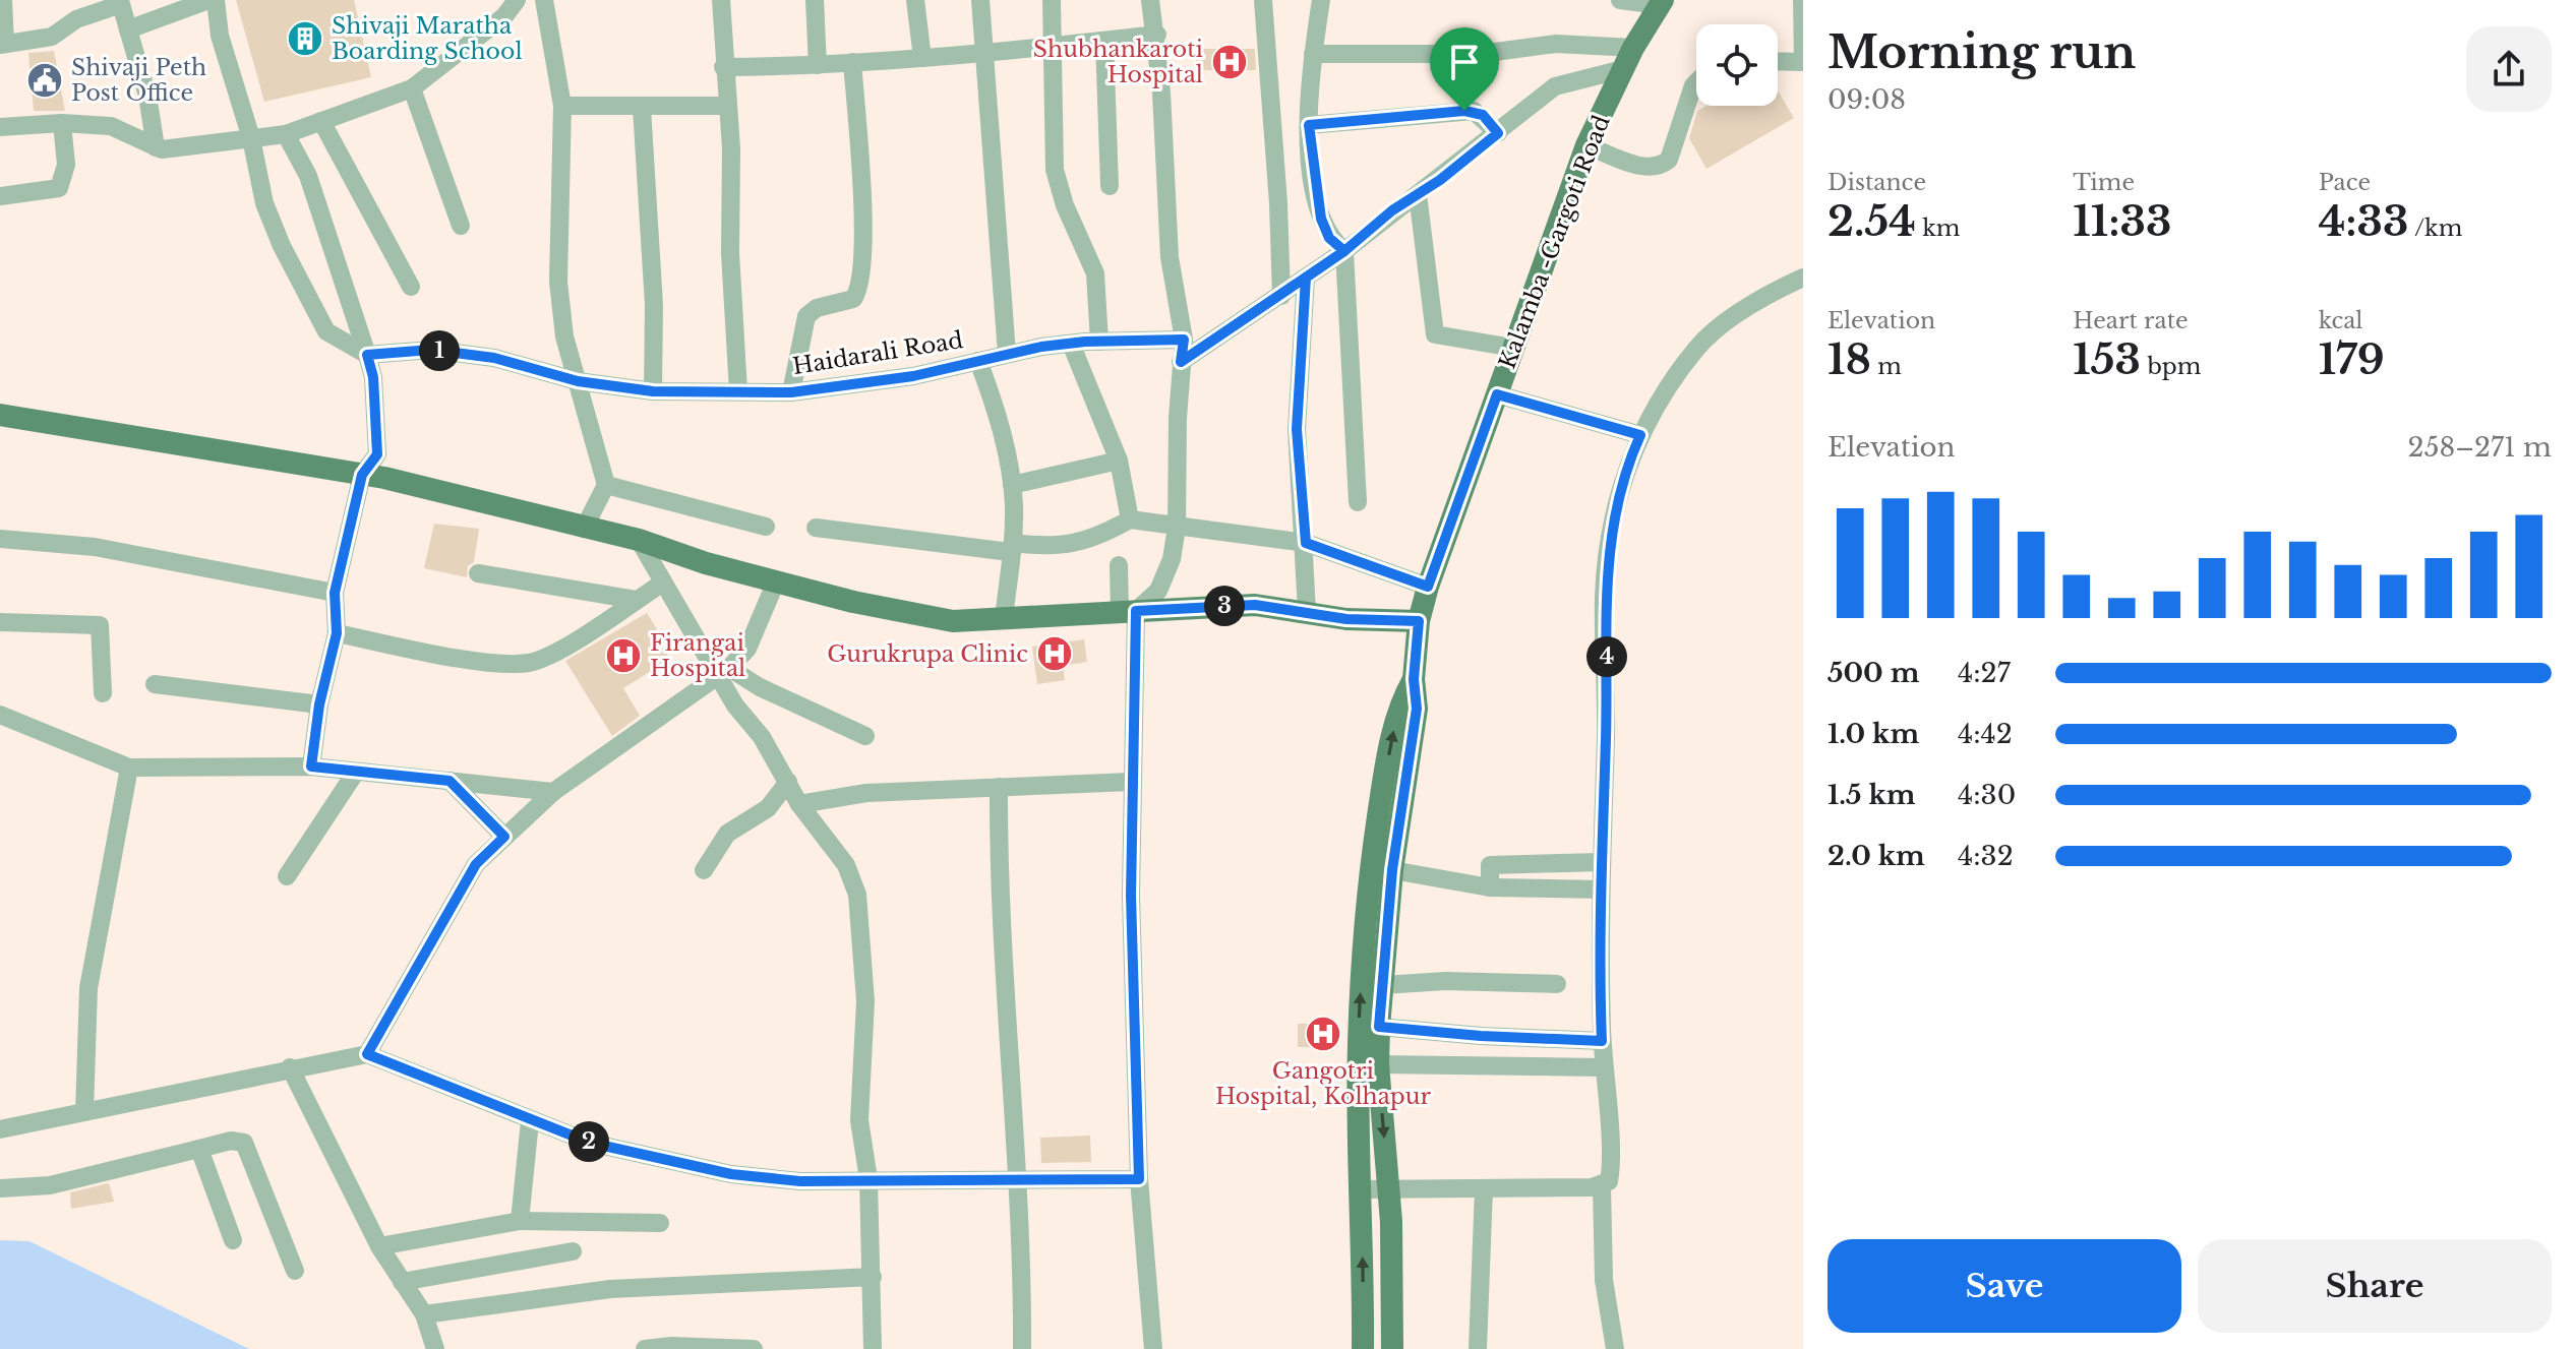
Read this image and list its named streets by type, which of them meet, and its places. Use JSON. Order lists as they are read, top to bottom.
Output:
{
  "streets": {
    "main road": ["Kalamba -Gargoti Road"],
    "street": ["Haidarali Road"]
  },
  "places": {
    "building": ["Shivaji Maratha Boarding School"],
    "hospital": [
      "Shubhankaroti Hospital",
      "Gurukrupa Clinic",
      "Firangai Hospital",
      "Gangotri Hospital, Kolhapur"
    ],
    "public building": ["Shivaji Peth Post Office"]
  },
  "page": {
    "heading": ["Morning run", "09:08"],
    "stats": [
      ["Distance", "2.54 km"],
      ["Time", "11:33"],
      ["Pace", "4:33 /km"],
      ["Elevation", "18 m"],
      ["Heart rate", "153 bpm"],
      ["kcal", "179"]
    ],
    "pins": [
      "1",
      "3",
      "4",
      "2"
    ],
    "chart": ["Elevation", "258–271 m"],
    "list": [
      {
        "name": "500 m",
        "note": "4:27"
      },
      {
        "name": "1.0 km",
        "note": "4:42"
      },
      {
        "name": "1.5 km",
        "note": "4:30"
      },
      {
        "name": "2.0 km",
        "note": "4:32"
      }
    ],
    "buttons": ["Save", "Share"]
  }
}
